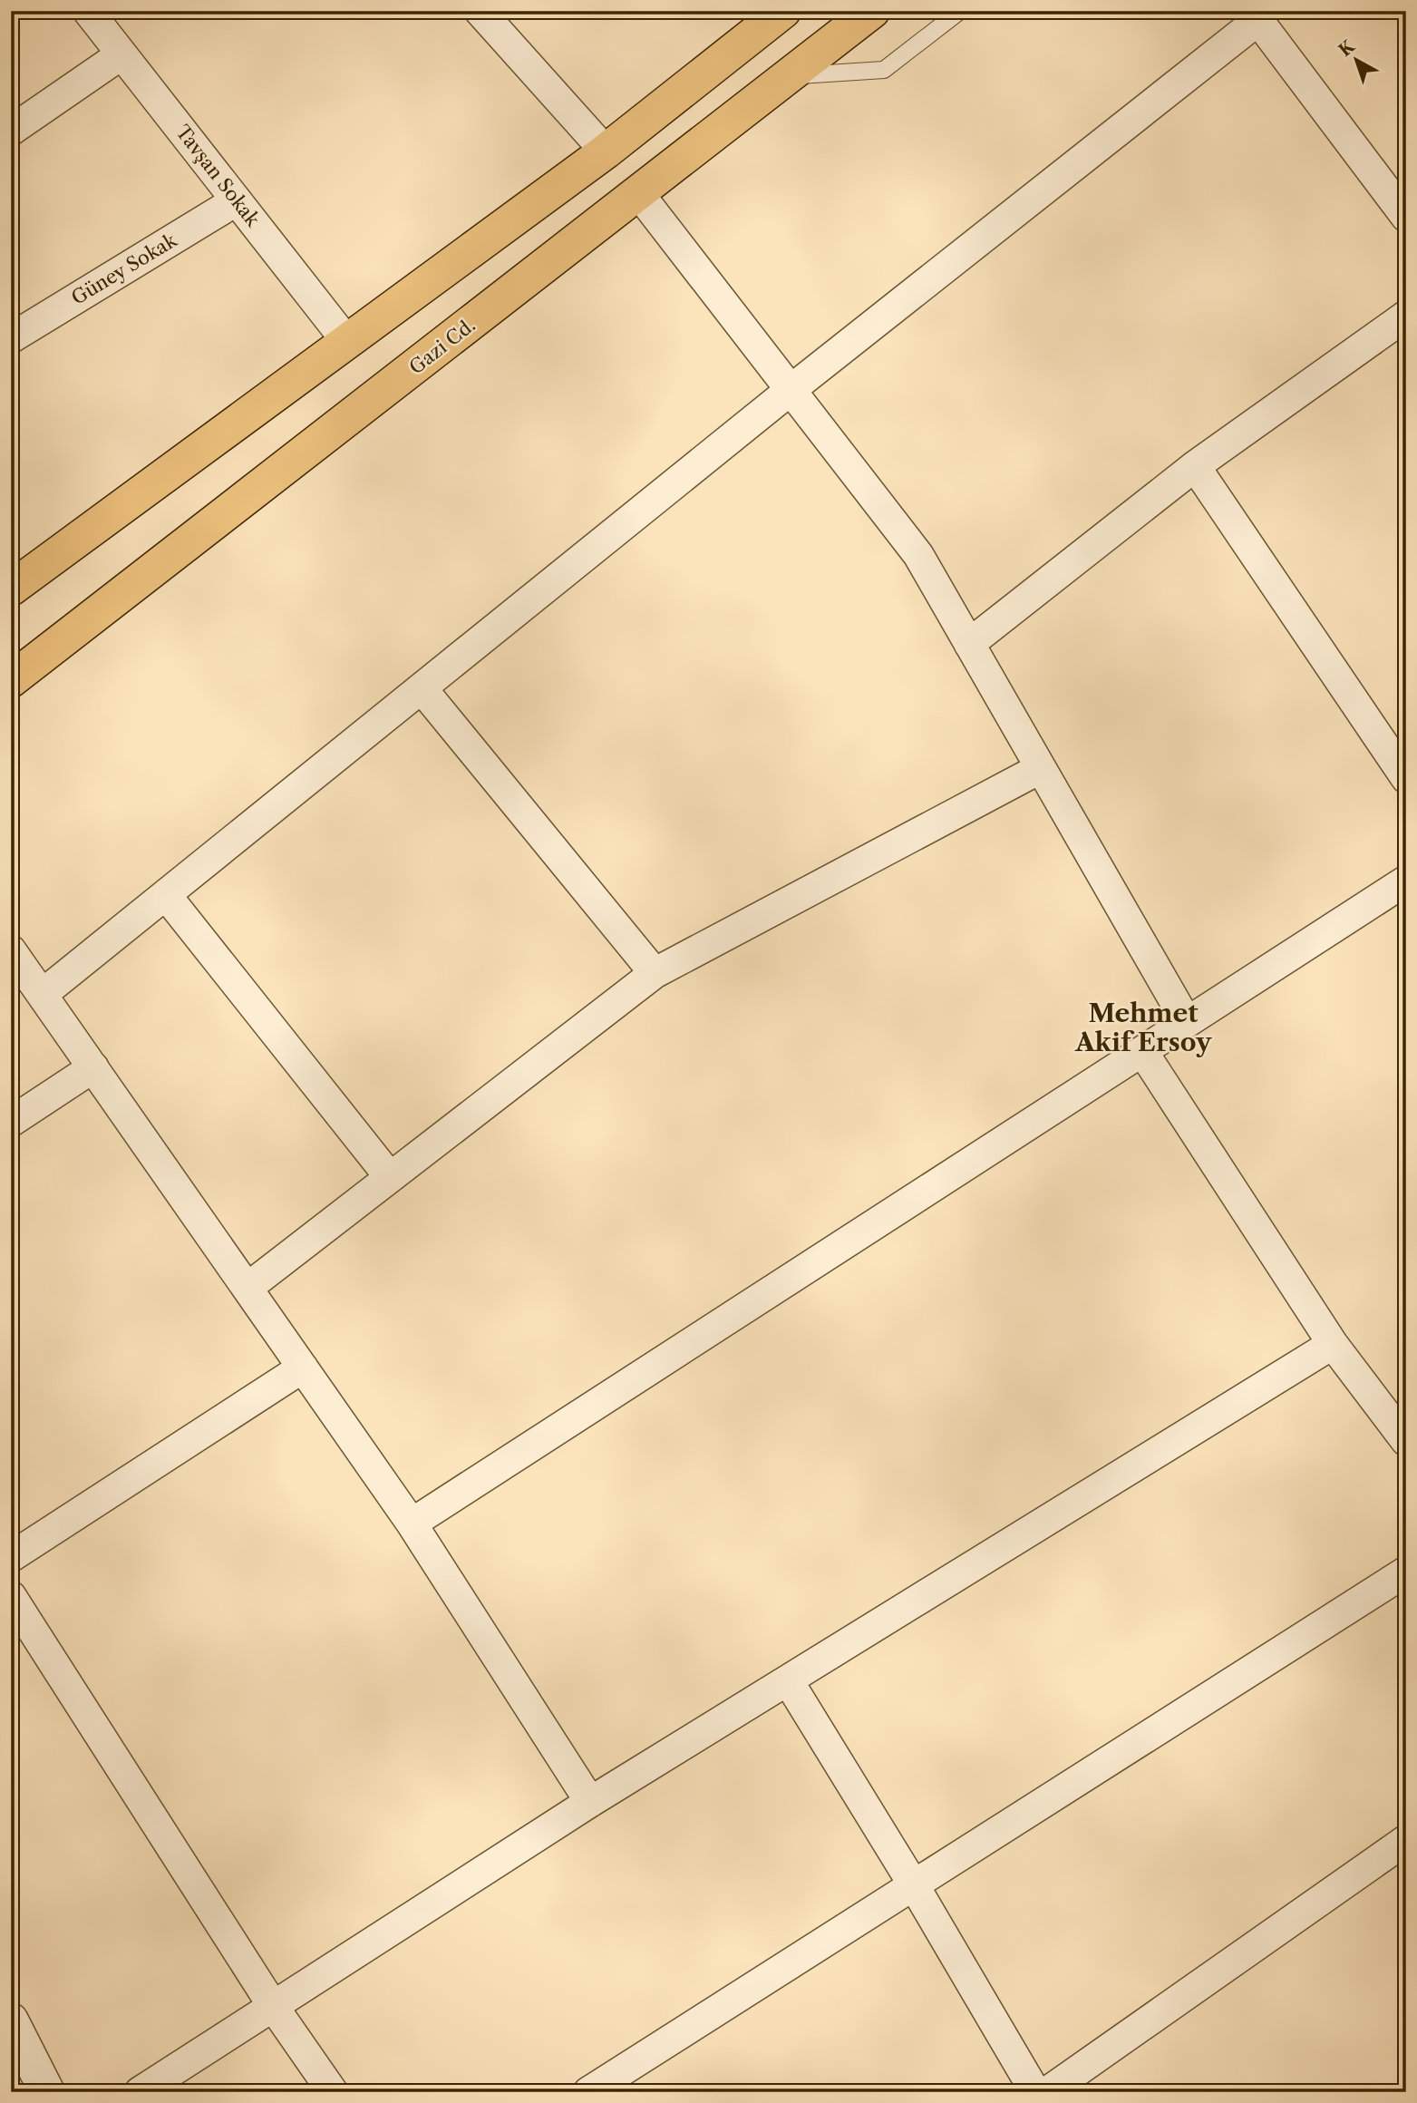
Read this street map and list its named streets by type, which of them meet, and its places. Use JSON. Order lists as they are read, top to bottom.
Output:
{
  "streets": {
    "main road": ["Gazi Cd."],
    "street": ["Tavşan Sokak", "Güney Sokak"]
  },
  "crossings": [
    ["Tavşan Sokak", "Güney Sokak"]
  ],
  "districts": ["Mehmet Akif Ersoy"],
  "north": "top left"
}
